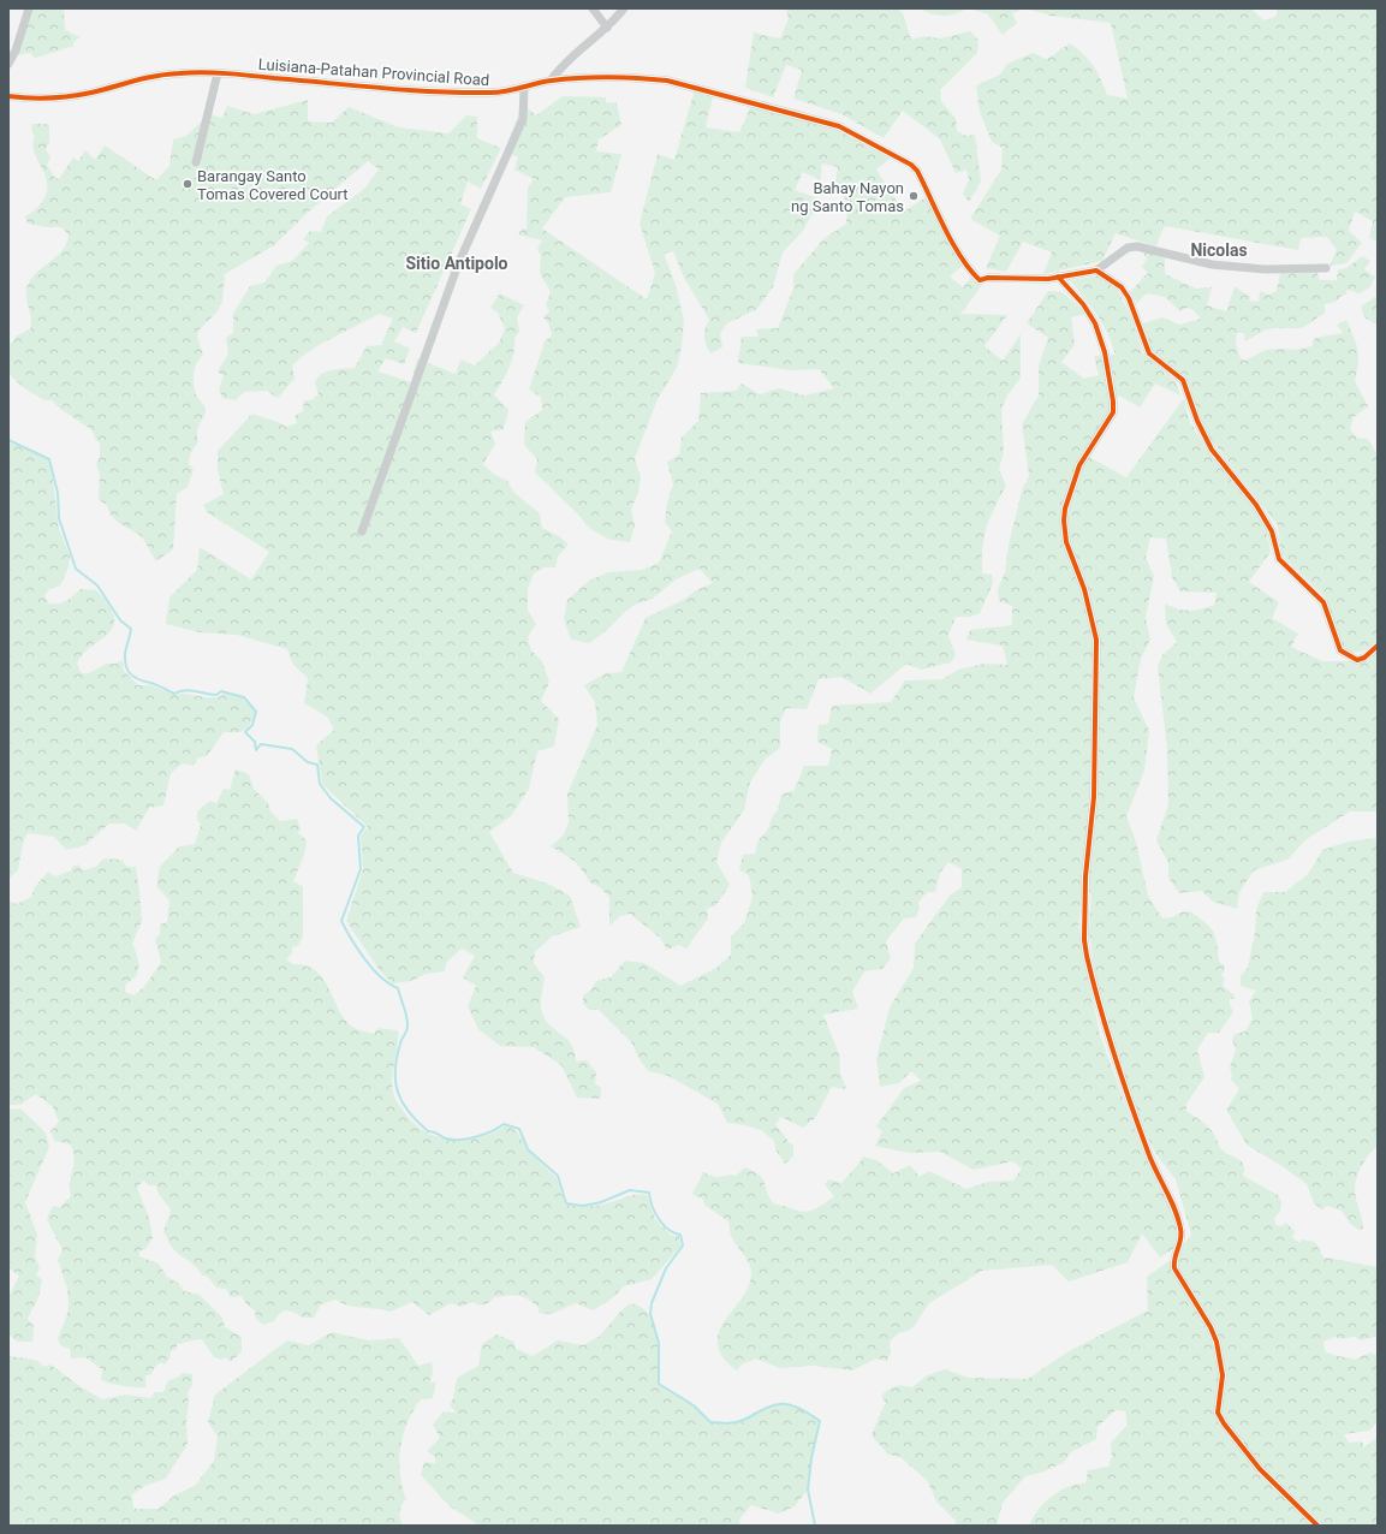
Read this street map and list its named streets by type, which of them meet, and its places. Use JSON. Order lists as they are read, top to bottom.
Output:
{
  "streets": {
    "street": ["Luisiana-Patahan Provincial Road"]
  },
  "districts": ["Nicolas", "Sitio Antipolo"],
  "places": ["Barangay Santo Tomas Covered Court", "Bahay Nayon ng Santo Tomas"]
}
